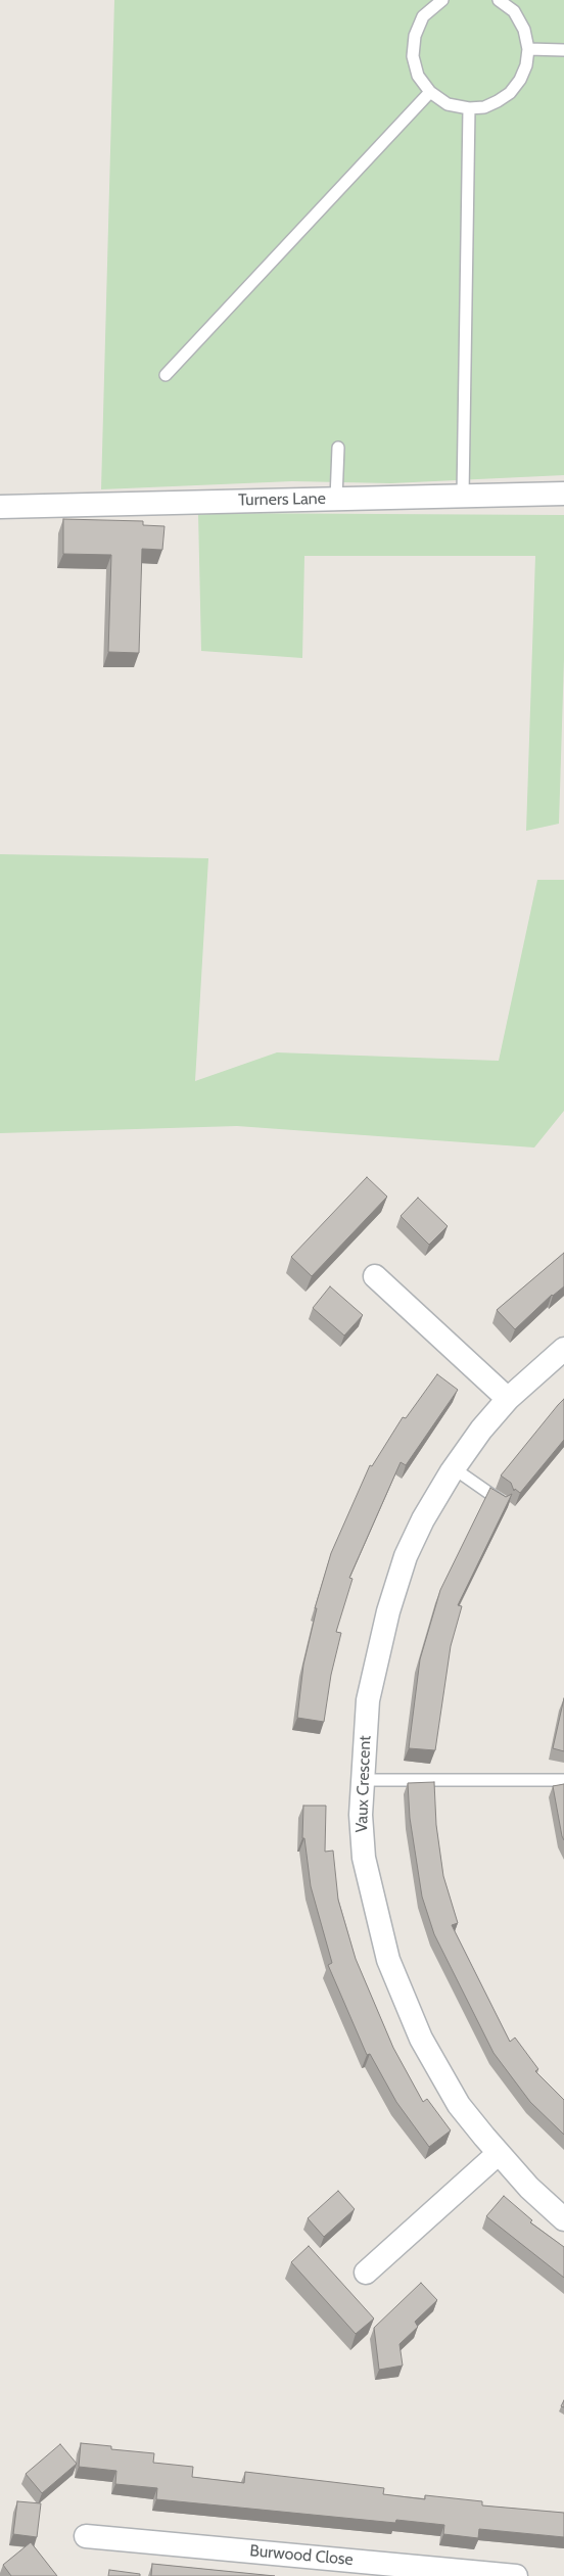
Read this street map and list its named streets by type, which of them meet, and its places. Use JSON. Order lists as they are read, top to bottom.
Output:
{
  "streets": {
    "street": ["Turners Lane", "Vaux Crescent", "Burwood Close"]
  }
}
